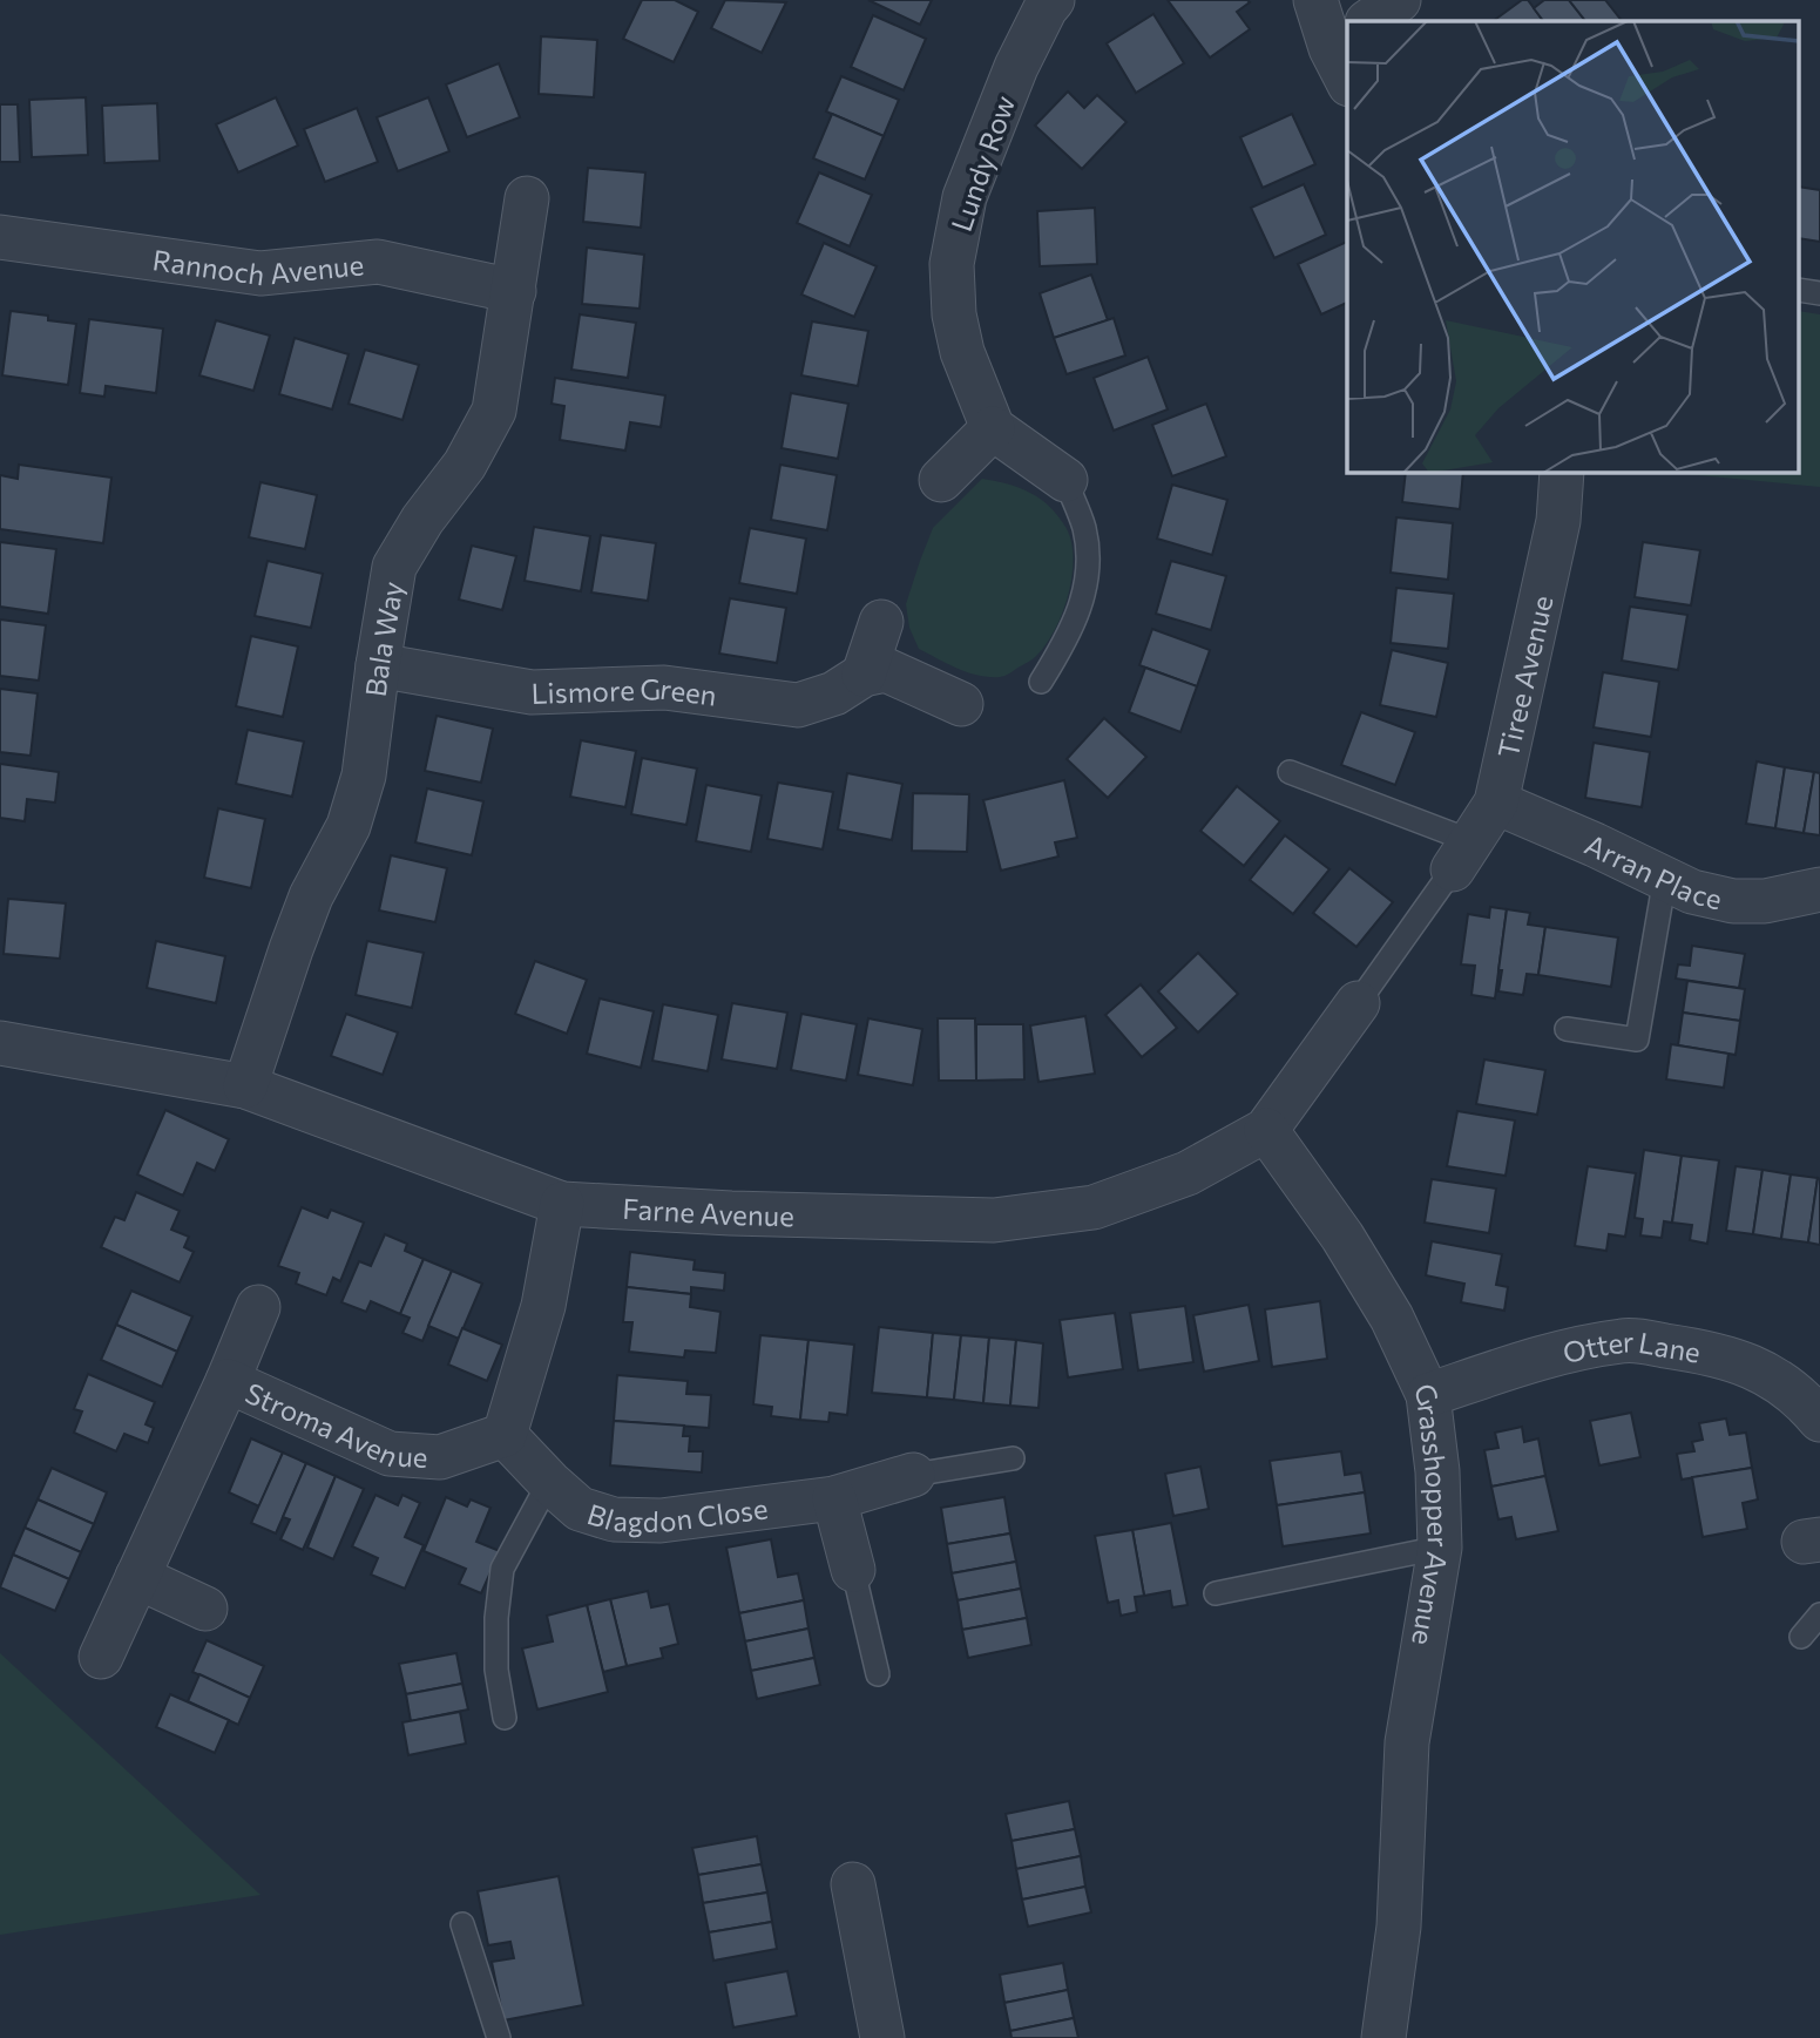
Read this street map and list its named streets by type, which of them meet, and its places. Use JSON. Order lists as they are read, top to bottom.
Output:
{
  "streets": {
    "street": [
      "Lundy Row",
      "Rannoch Avenue",
      "Bala Way",
      "Tiree Avenue",
      "Lismore Green",
      "Arran Place",
      "Farne Avenue",
      "Otter Lane",
      "Stroma Avenue",
      "Blagdon Close",
      "Grasshopper Avenue"
    ]
  },
  "crossings": [
    ["Rannoch Avenue", "Bala Way"],
    ["Bala Way", "Lismore Green"],
    ["Bala Way", "Farne Avenue"],
    ["Tiree Avenue", "Arran Place"],
    ["Farne Avenue", "Grasshopper Avenue"],
    ["Otter Lane", "Grasshopper Avenue"],
    ["Stroma Avenue", "Blagdon Close"]
  ]
}
